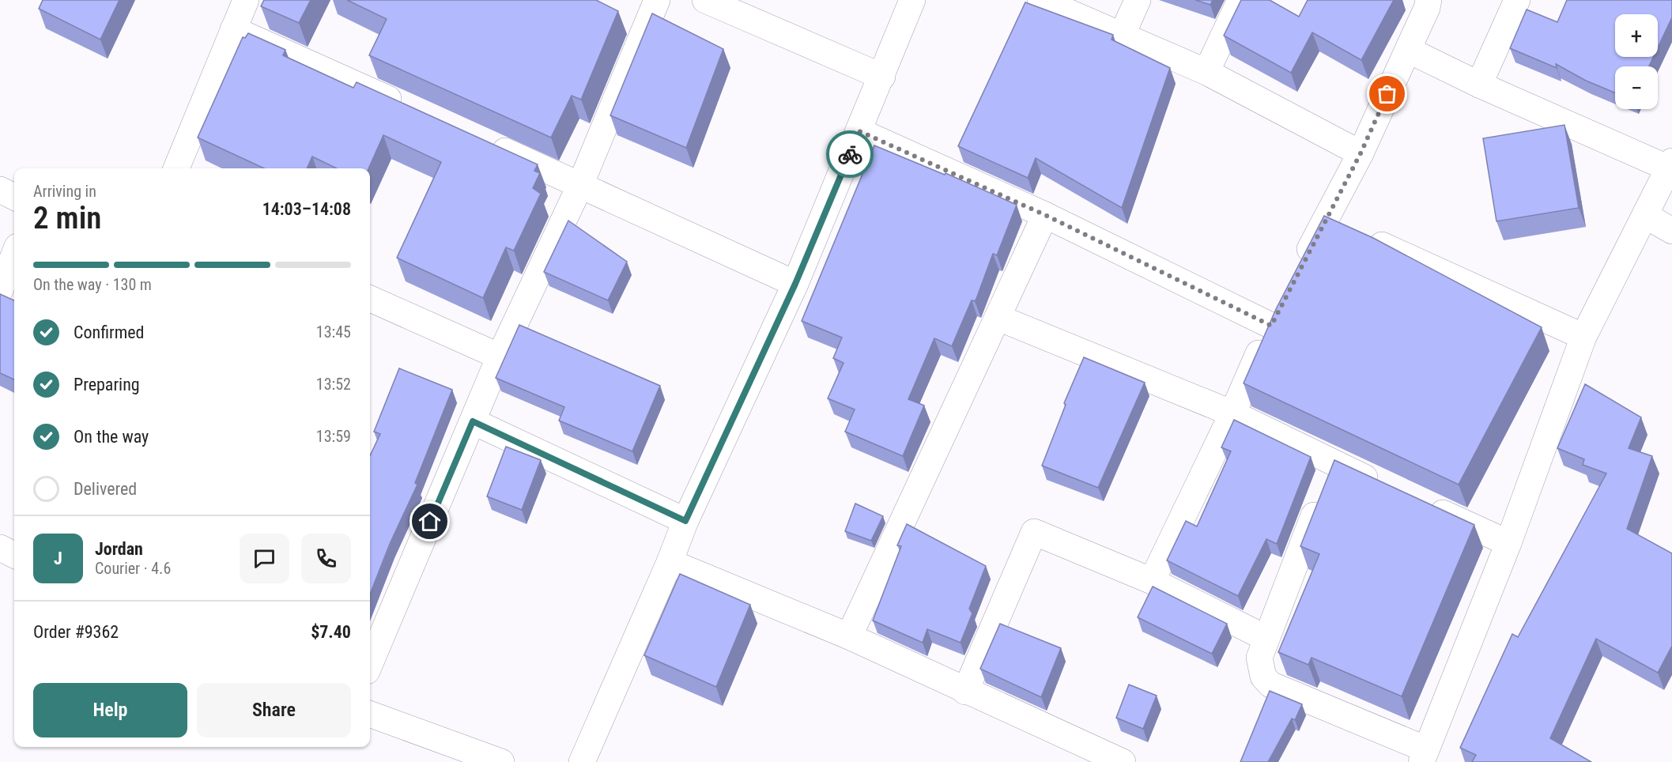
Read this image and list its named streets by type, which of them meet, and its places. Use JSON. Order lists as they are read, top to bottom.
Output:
{
  "page": {
    "map_buttons": ["+", "−"],
    "heading": ["2 min", "Arriving in", "14:03–14:08"],
    "panel": [
      "Jordan",
      "Courier · 4.6",
      "Order #9362",
      "$7.40"
    ],
    "bar": "On the way · 130 m",
    "list": [
      ["Confirmed", "13:45"],
      ["Preparing", "13:52"],
      ["On the way", "13:59"],
      "Delivered"
    ],
    "round": "J",
    "buttons": ["Help", "Share"]
  }
}
